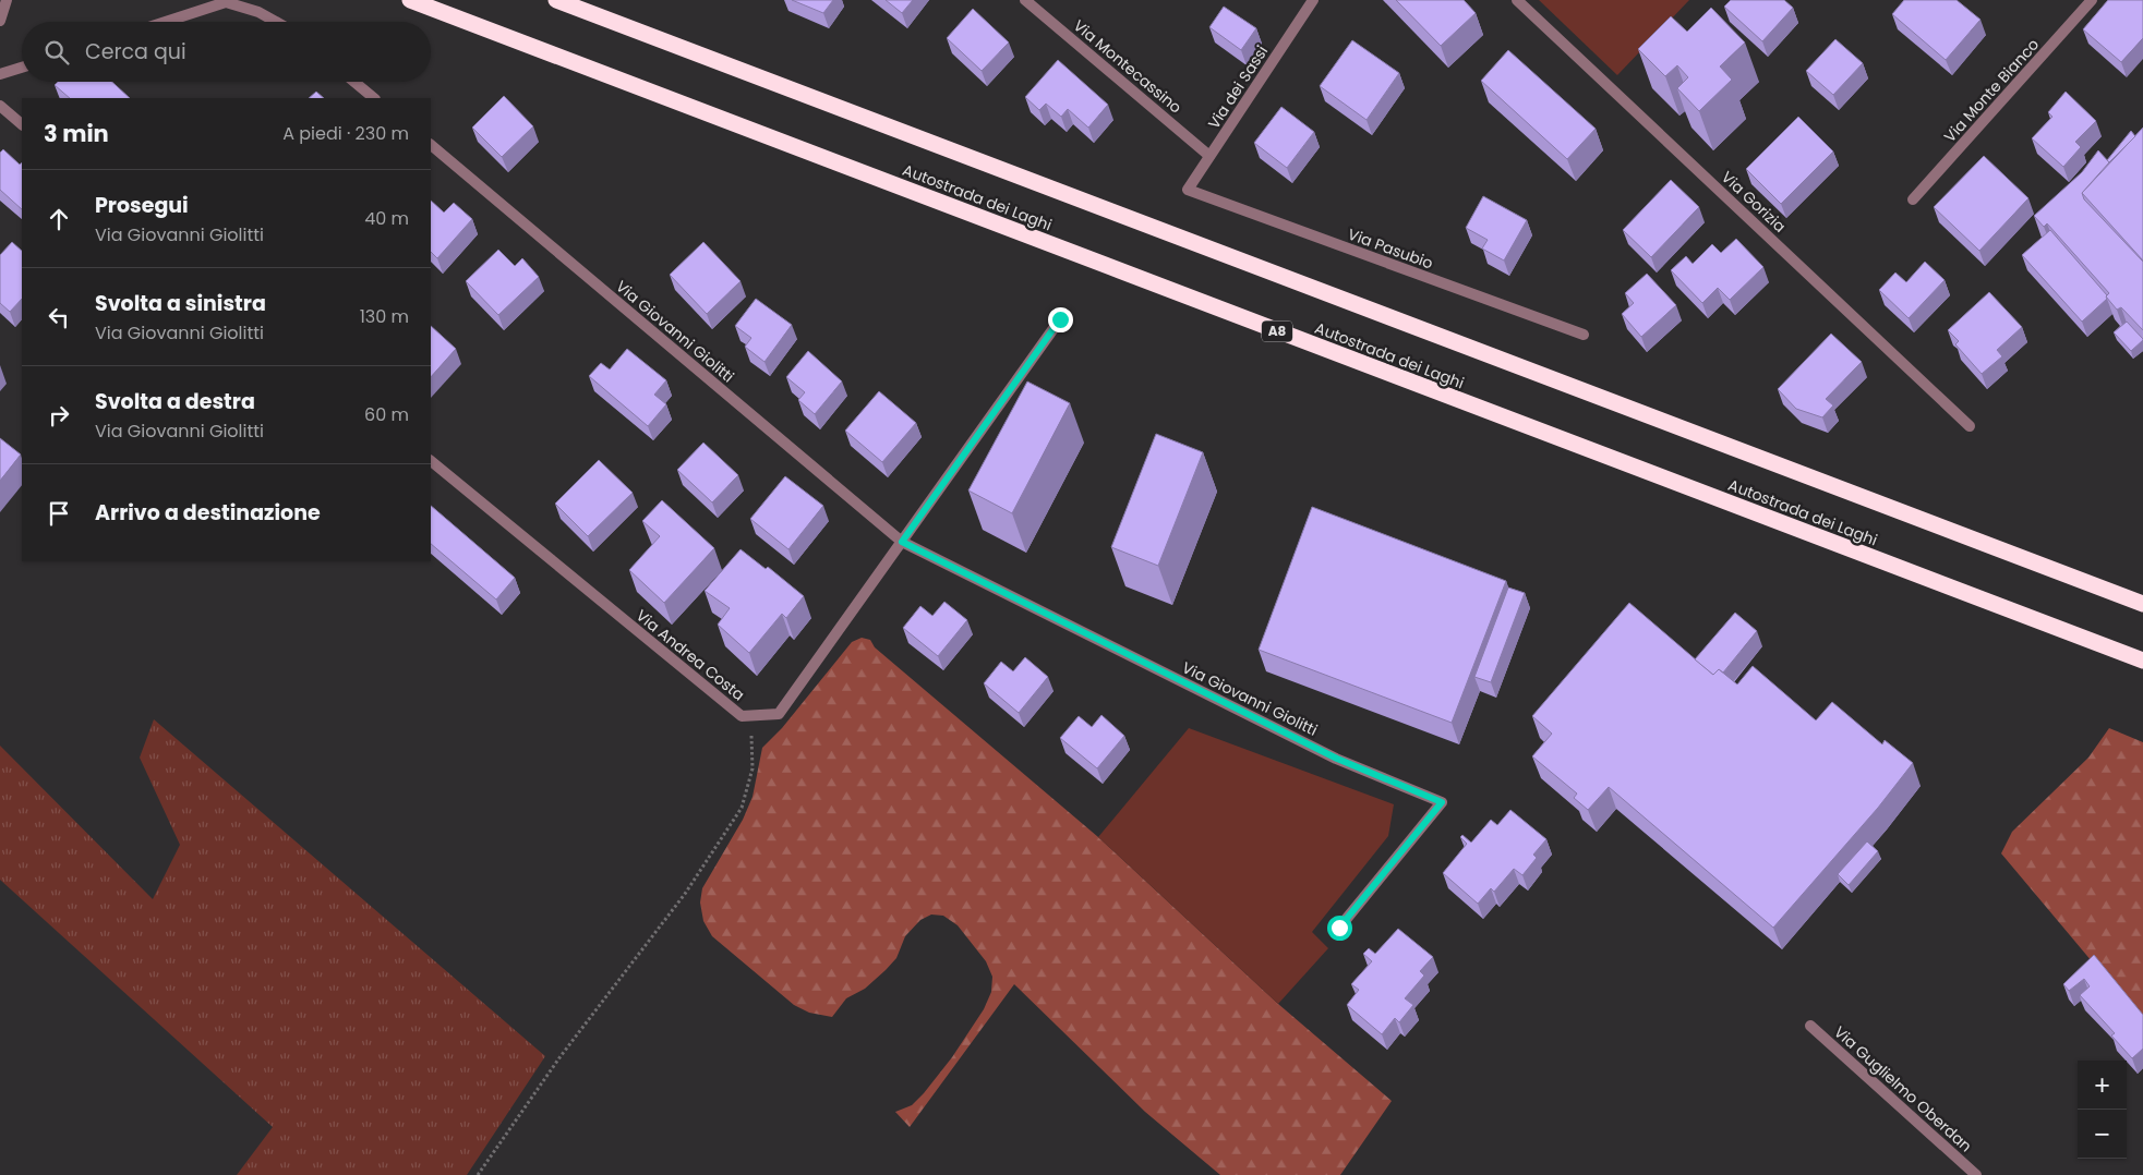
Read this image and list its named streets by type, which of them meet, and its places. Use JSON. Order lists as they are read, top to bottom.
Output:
{
  "streets": {
    "highway": ["Autostrada dei Laghi", "A8"],
    "street": [
      "Via Montecassino",
      "Via dei Sassi",
      "Via Monte Bianco",
      "Via Gorizia",
      "Via Pasubio",
      "Via Giovanni Giolitti",
      "Via Andrea Costa",
      "Via Guglielmo Oberdan"
    ]
  },
  "crossings": [
    ["Via Montecassino", "Via dei Sassi"],
    ["Via dei Sassi", "Via Pasubio"],
    ["Via Giovanni Giolitti", "Via Andrea Costa"]
  ],
  "page": {
    "search": "Cerca qui",
    "heading": ["3 min", "A piedi · 230 m"],
    "list": [
      ["Prosegui", "Via Giovanni Giolitti", "40 m"],
      ["Svolta a sinistra", "Via Giovanni Giolitti", "130 m"],
      ["Svolta a destra", "Via Giovanni Giolitti", "60 m"],
      "Arrivo a destinazione"
    ],
    "map_buttons": ["+", "−"]
  }
}
